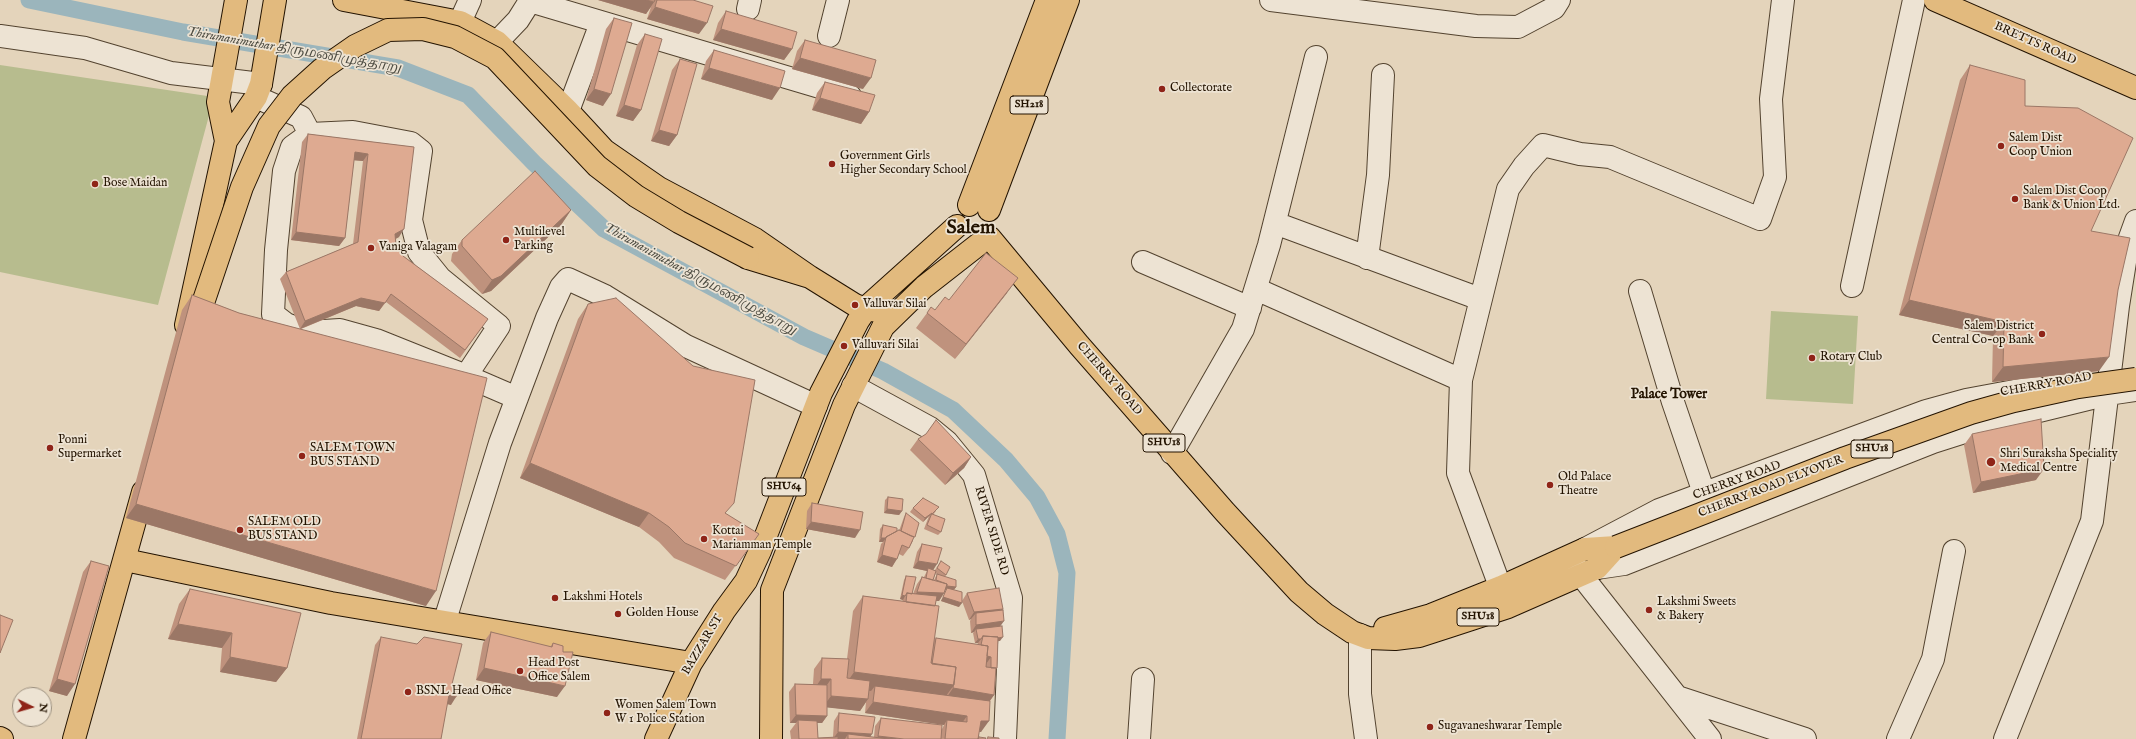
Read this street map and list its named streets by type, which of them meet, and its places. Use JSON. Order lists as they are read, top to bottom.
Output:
{
  "streets": {
    "main road": [
      "BRETTS ROAD",
      "SH218",
      "CHERRY ROAD",
      "SHU18",
      "SHU64",
      "CHERRY ROAD FLYOVER",
      "BAZZAR ST"
    ],
    "street": ["RIVER SIDE RD"]
  },
  "crossings": [
    ["SH218", "CHERRY ROAD"],
    ["CHERRY ROAD", "CHERRY ROAD FLYOVER"],
    ["SHU64", "BAZZAR ST"]
  ],
  "districts": ["Salem", "Palace Tower"],
  "water": ["Thirumanimuthar திருமணிமுத்தாறு"],
  "places": [
    "Collectorate",
    "Salem Dist Coop Union",
    "Government Girls Higher Secondary School",
    "Bose Maidan",
    "Salem Dist Coop Bank & Union Ltd.",
    "Multilevel Parking",
    "Vaniga Valagam",
    "Valluvar Silai",
    "Salem District Central Co-op Bank",
    "Valluvari Silai",
    "Rotary Club",
    "Ponni Supermarket",
    "SALEM TOWN BUS STAND",
    "Shri Suraksha Speciality Medical Centre",
    "Old Palace Theatre",
    "SALEM OLD BUS STAND",
    "Kottai Mariamman Temple",
    "Lakshmi Hotels",
    "Lakshmi Sweets & Bakery",
    "Golden House",
    "Head Post Office Salem",
    "BSNL Head Office",
    "Women Salem Town W 1 Police Station",
    "Sugavaneshwarar Temple"
  ],
  "north": "right"
}
